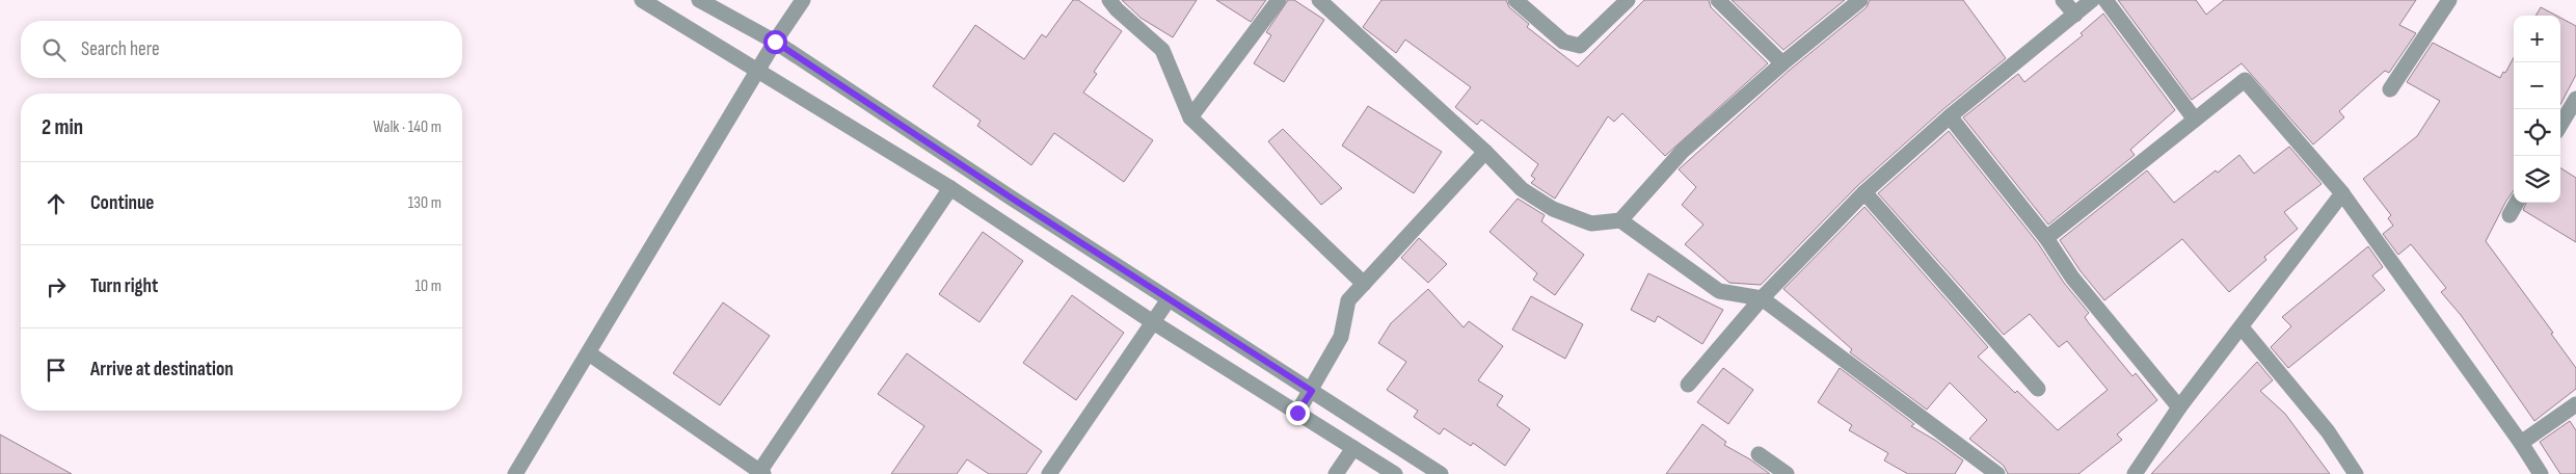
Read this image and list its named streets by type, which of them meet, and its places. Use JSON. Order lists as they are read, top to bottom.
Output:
{
  "page": {
    "map_buttons": ["+", "−"],
    "search": "Search here",
    "heading": ["2 min", "Walk · 140 m"],
    "list": [
      ["Continue", "130 m"],
      ["Turn right", "10 m"],
      "Arrive at destination"
    ]
  }
}
